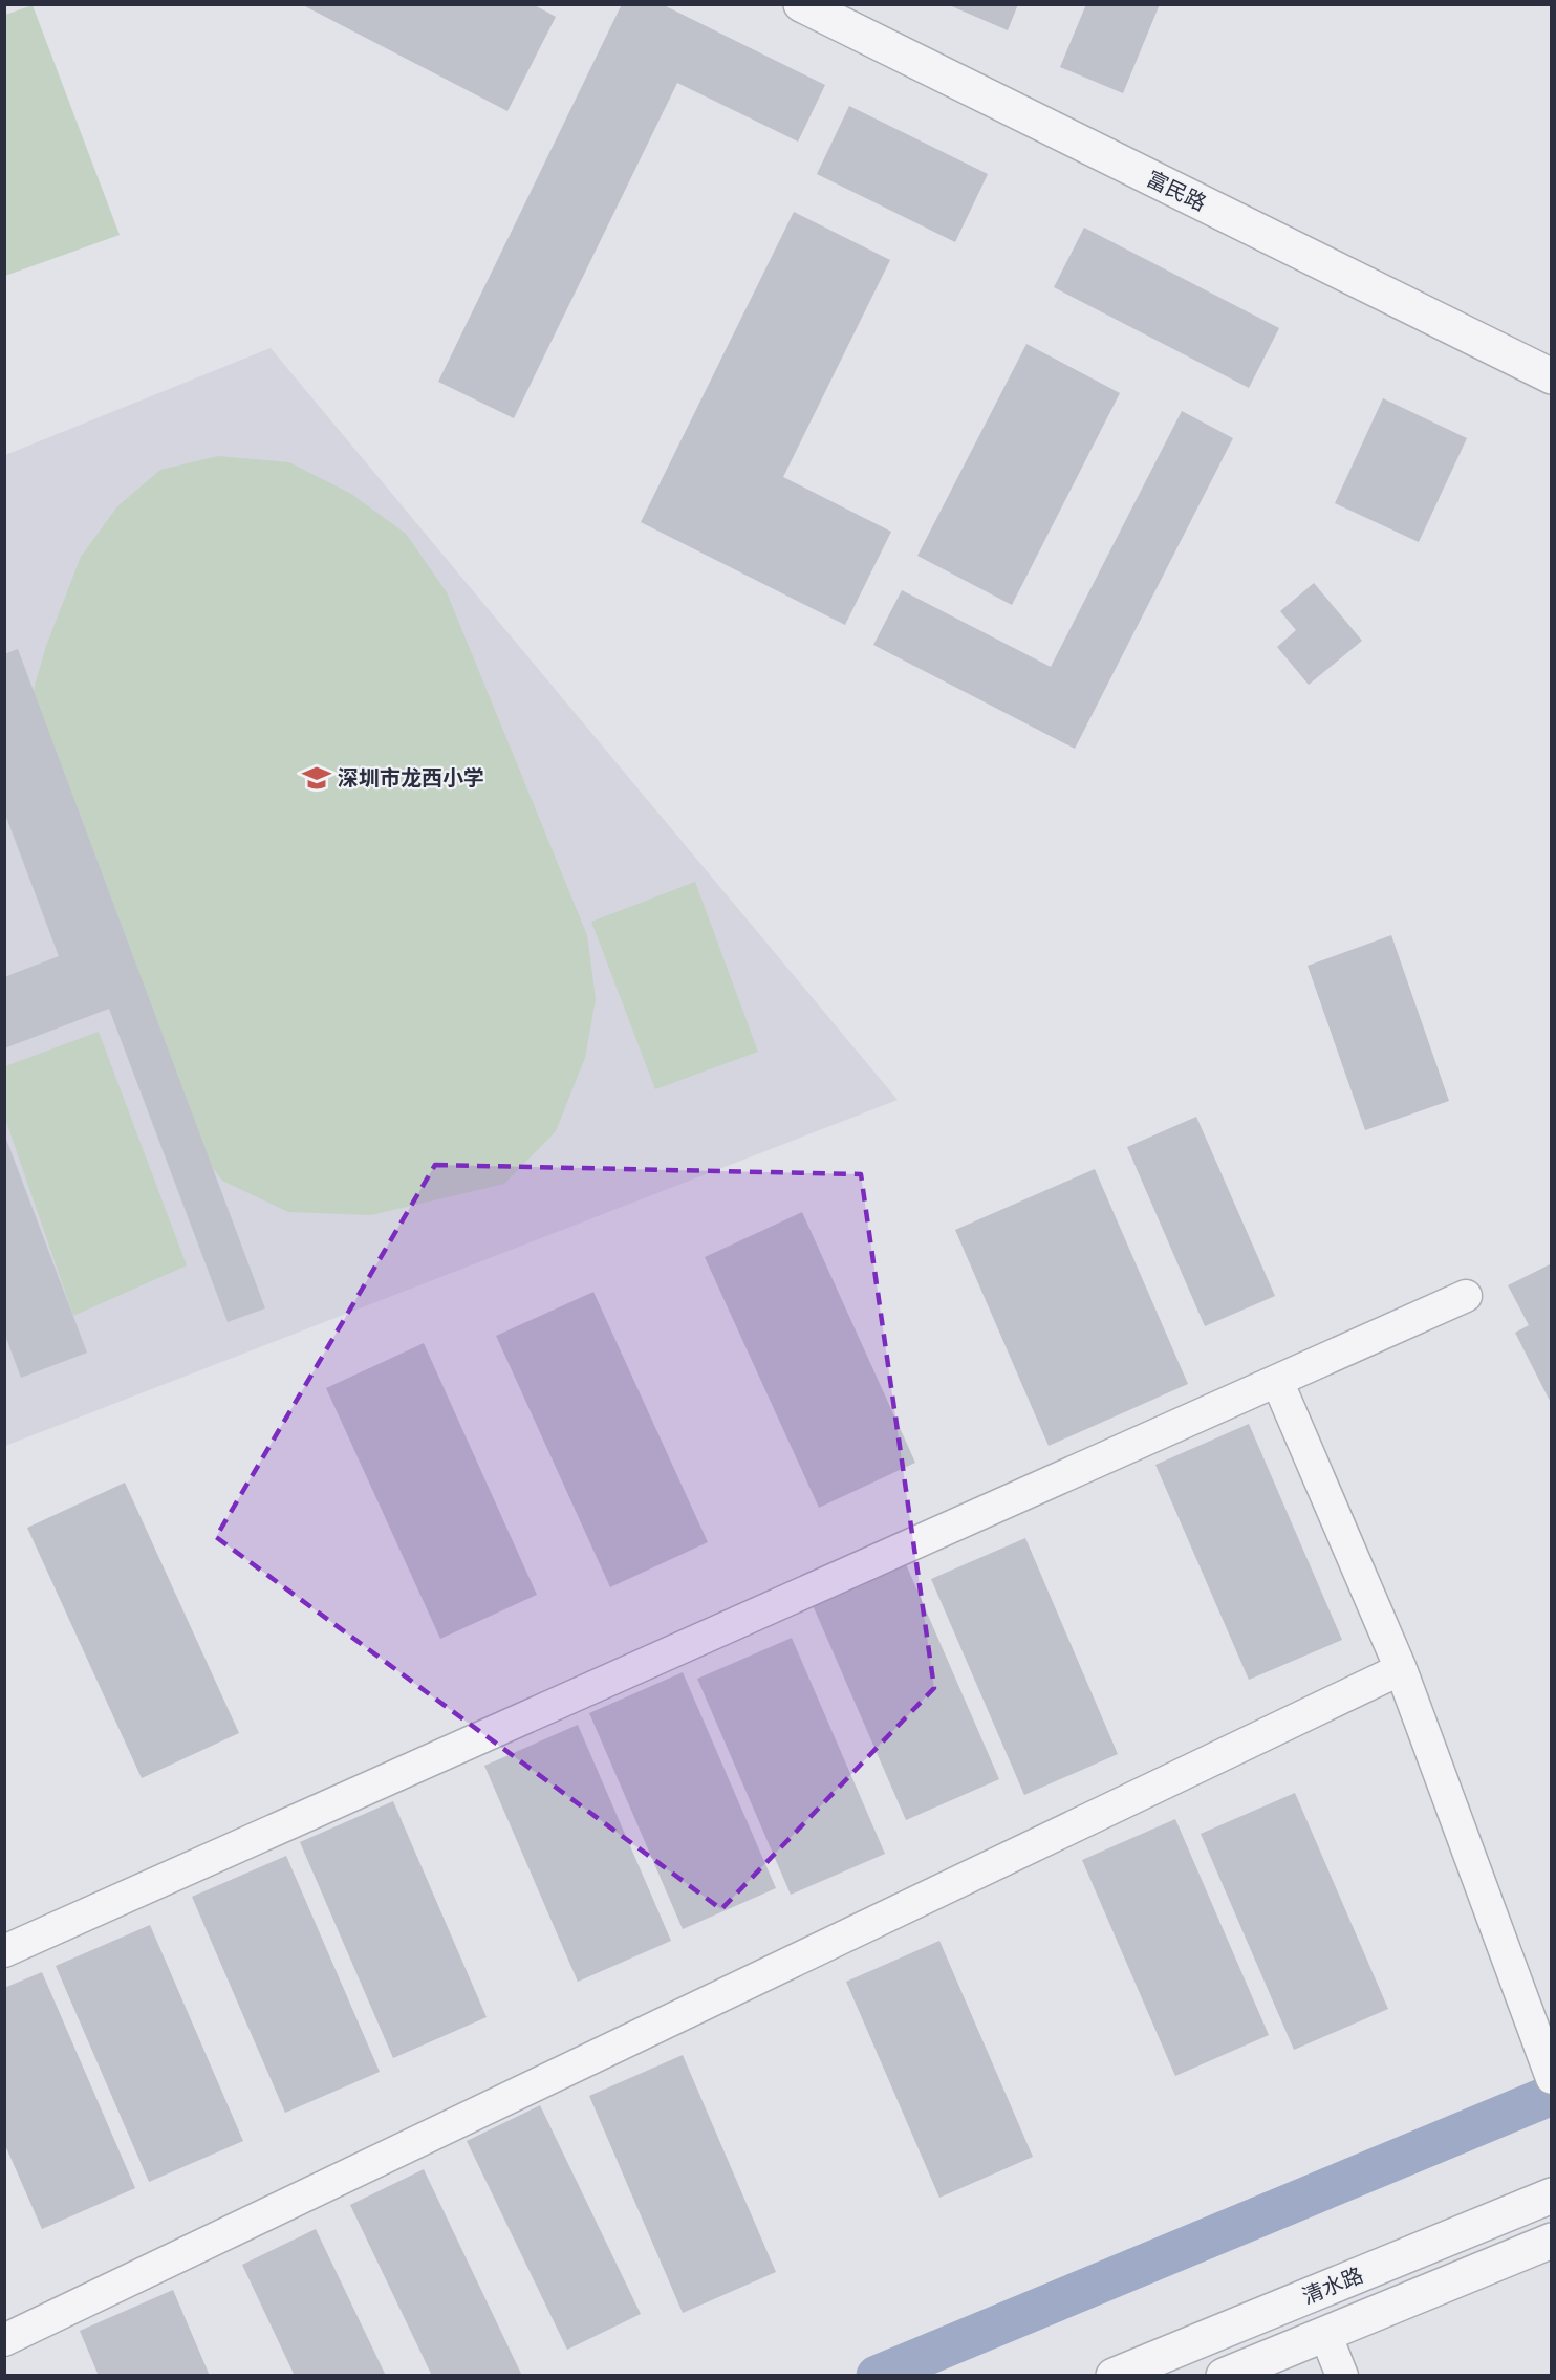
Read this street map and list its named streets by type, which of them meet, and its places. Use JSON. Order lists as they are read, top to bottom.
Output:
{
  "streets": {
    "street": ["富民路", "清水路"]
  },
  "places": {
    "school or university": ["深圳市龙西小学"]
  }
}
